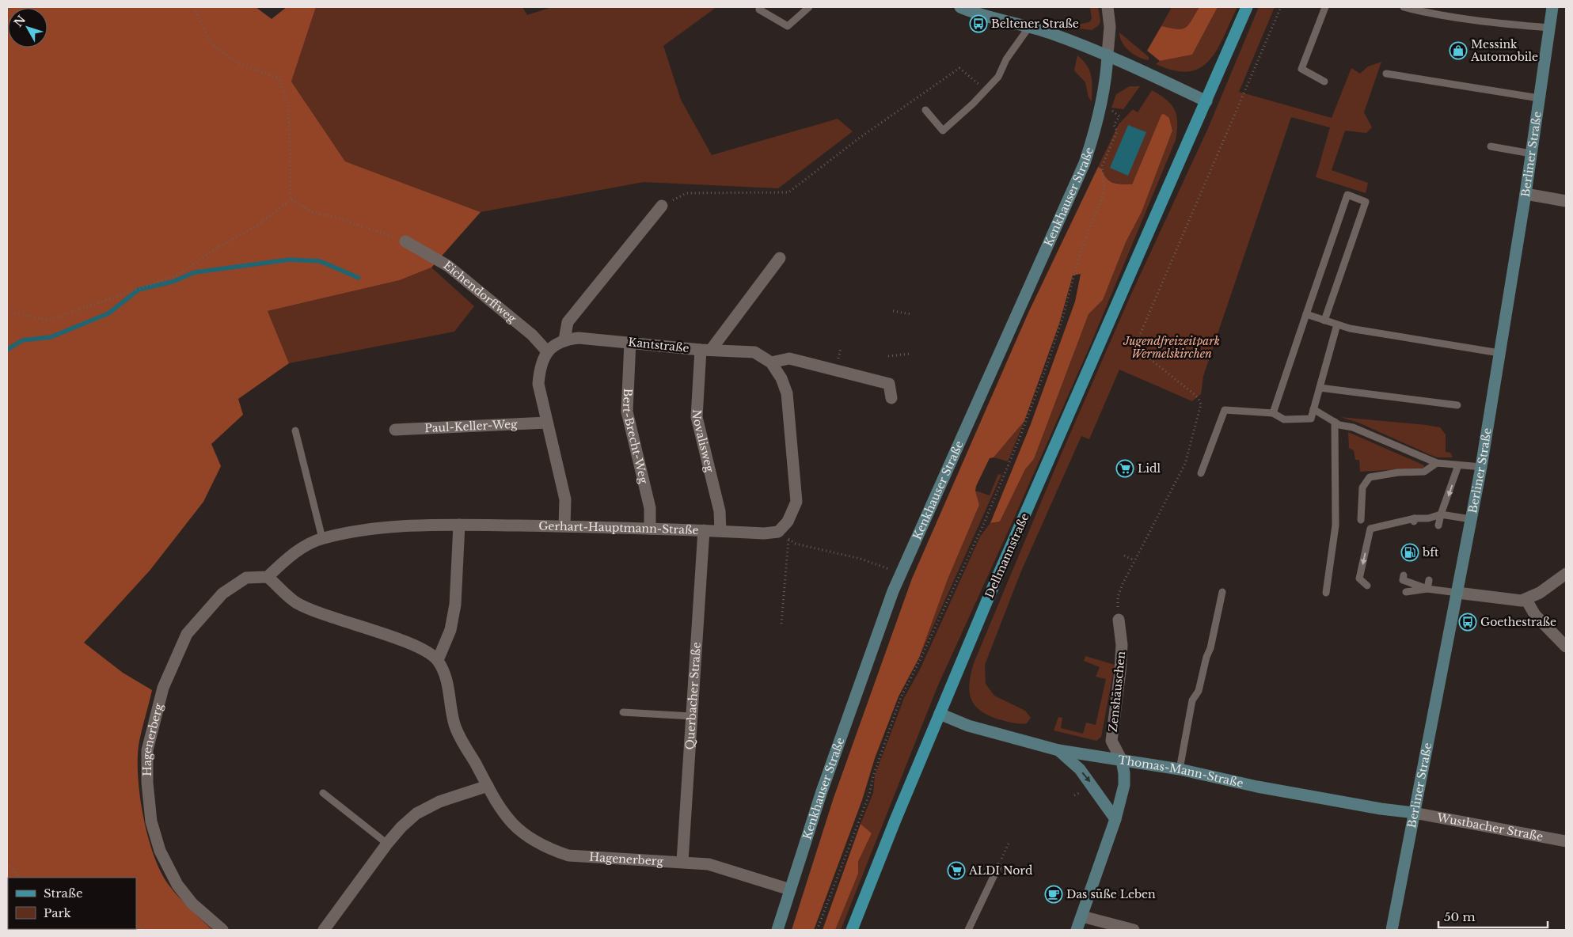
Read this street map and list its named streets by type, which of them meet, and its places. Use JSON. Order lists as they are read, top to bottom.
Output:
{
  "streets": {
    "main road": ["Dellmannstraße"],
    "street": [
      "Berliner Straße",
      "Kenkhauser Straße",
      "Eichendorffweg",
      "Kantstraße",
      "Paul-Keller-Weg",
      "Bert-Brecht-Weg",
      "Novalisweg",
      "Gerhart-Hauptmann-Straße",
      "Zenshäuschen",
      "Querbacher Straße",
      "Hagenerberg",
      "Thomas-Mann-Straße",
      "Wustbacher Straße"
    ]
  },
  "crossings": [
    ["Berliner Straße", "Thomas-Mann-Straße"],
    ["Berliner Straße", "Wustbacher Straße"],
    ["Kenkhauser Straße", "Hagenerberg"],
    ["Kantstraße", "Bert-Brecht-Weg"],
    ["Kantstraße", "Novalisweg"],
    ["Kantstraße", "Gerhart-Hauptmann-Straße"],
    ["Bert-Brecht-Weg", "Gerhart-Hauptmann-Straße"],
    ["Novalisweg", "Gerhart-Hauptmann-Straße"],
    ["Gerhart-Hauptmann-Straße", "Querbacher Straße"],
    ["Zenshäuschen", "Thomas-Mann-Straße"],
    ["Querbacher Straße", "Hagenerberg"],
    ["Thomas-Mann-Straße", "Wustbacher Straße"]
  ],
  "parks": ["Jugendfreizeitpark Wermelskirchen"],
  "places": {
    "bus stop": ["Beltener Straße", "Goethestraße"],
    "shop": ["Messink Automobile"],
    "supermarket": ["Lidl", "ALDI Nord"],
    "fuel station": ["bft"],
    "cafe": ["Das süße Leben"]
  },
  "legend": ["Straße", "Park"],
  "scale_bar": "50 m",
  "north": "top left"
}
